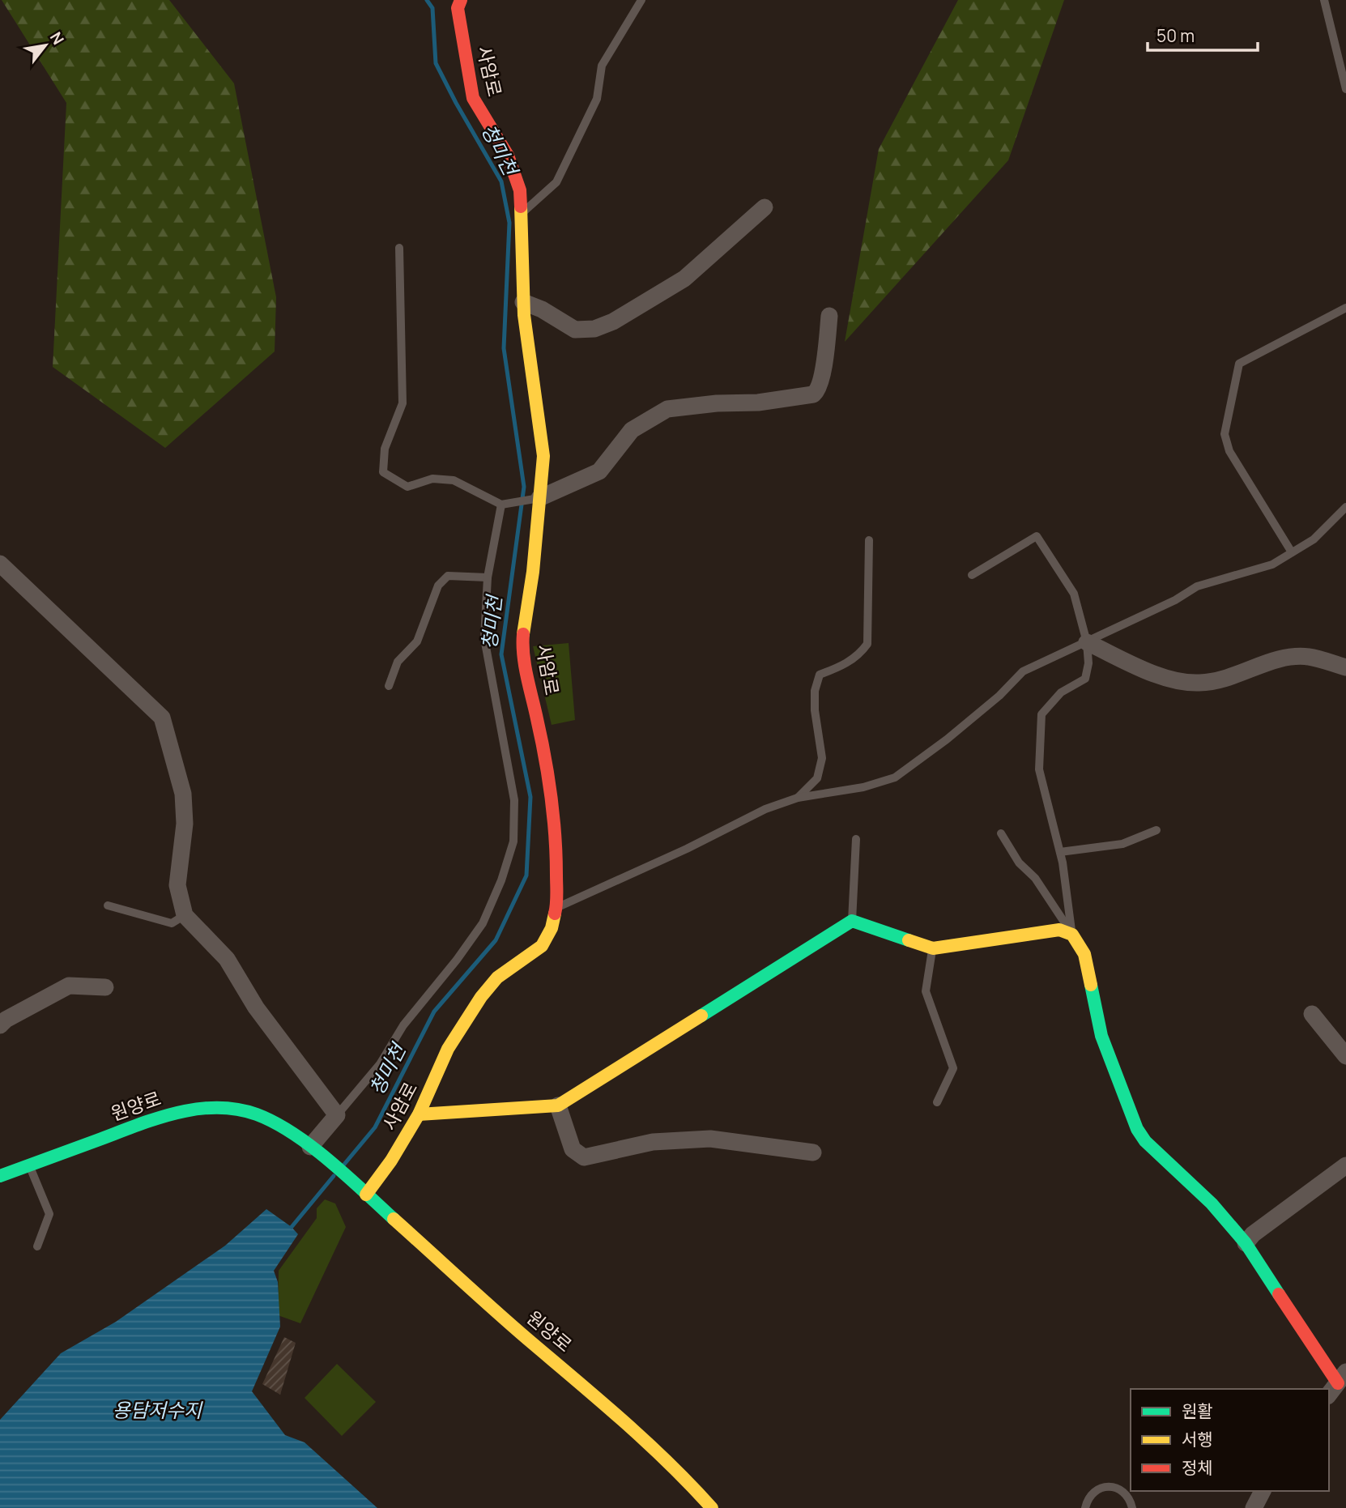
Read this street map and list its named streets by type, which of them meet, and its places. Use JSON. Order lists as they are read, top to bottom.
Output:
{
  "streets": {
    "street": ["사암로", "원양로"]
  },
  "crossings": [
    ["사암로", "원양로"]
  ],
  "water": ["청미천", "용담저수지"],
  "legend": ["원활", "서행", "정체"],
  "scale_bar": "50 m",
  "north": "top right"
}
